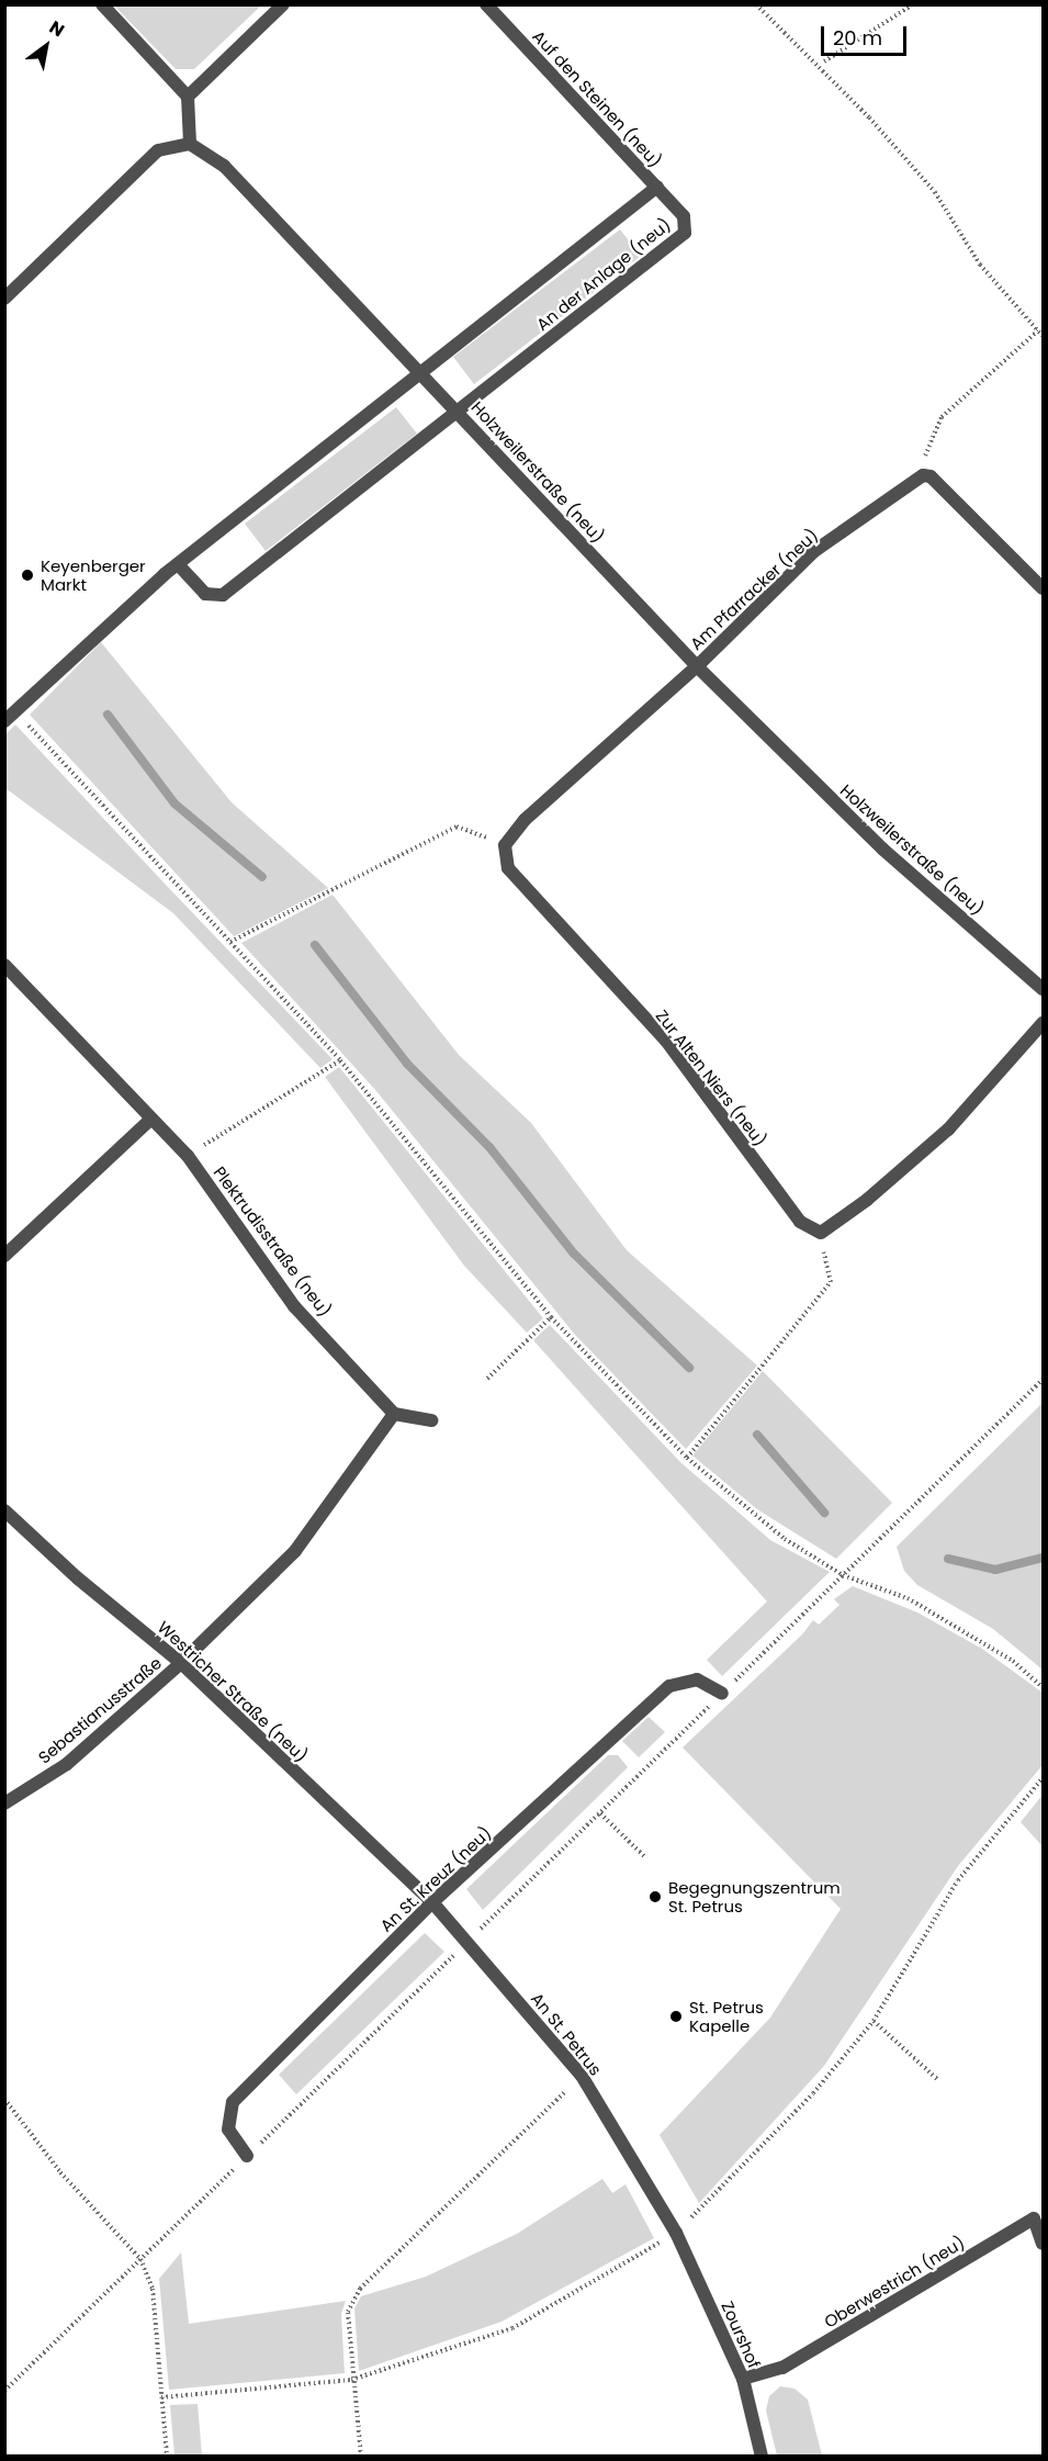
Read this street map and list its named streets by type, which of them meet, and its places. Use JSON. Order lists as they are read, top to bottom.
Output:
{
  "streets": {
    "street": [
      "Auf den Steinen (neu)",
      "An der Anlage (neu)",
      "Holzweilerstraße (neu)",
      "Am Pfarracker (neu)",
      "Zur Alten Niers (neu)",
      "Plektrudisstraße (neu)",
      "Westricher Straße (neu)",
      "Sebastianusstraße",
      "An St. Kreuz (neu)",
      "An St. Petrus",
      "Oberwestrich (neu)",
      "Zourshof"
    ]
  },
  "crossings": [
    ["Auf den Steinen (neu)", "An der Anlage (neu)"],
    ["An der Anlage (neu)", "Holzweilerstraße (neu)"],
    ["Holzweilerstraße (neu)", "Am Pfarracker (neu)"],
    ["Westricher Straße (neu)", "Sebastianusstraße"],
    ["Westricher Straße (neu)", "An St. Kreuz (neu)"],
    ["Westricher Straße (neu)", "An St. Petrus"],
    ["An St. Kreuz (neu)", "An St. Petrus"],
    ["An St. Petrus", "Zourshof"],
    ["Oberwestrich (neu)", "Zourshof"]
  ],
  "places": ["Keyenberger Markt", "Begegnungszentrum St. Petrus", "St. Petrus Kapelle"],
  "scale_bar": "20 m",
  "north": "top right"
}
